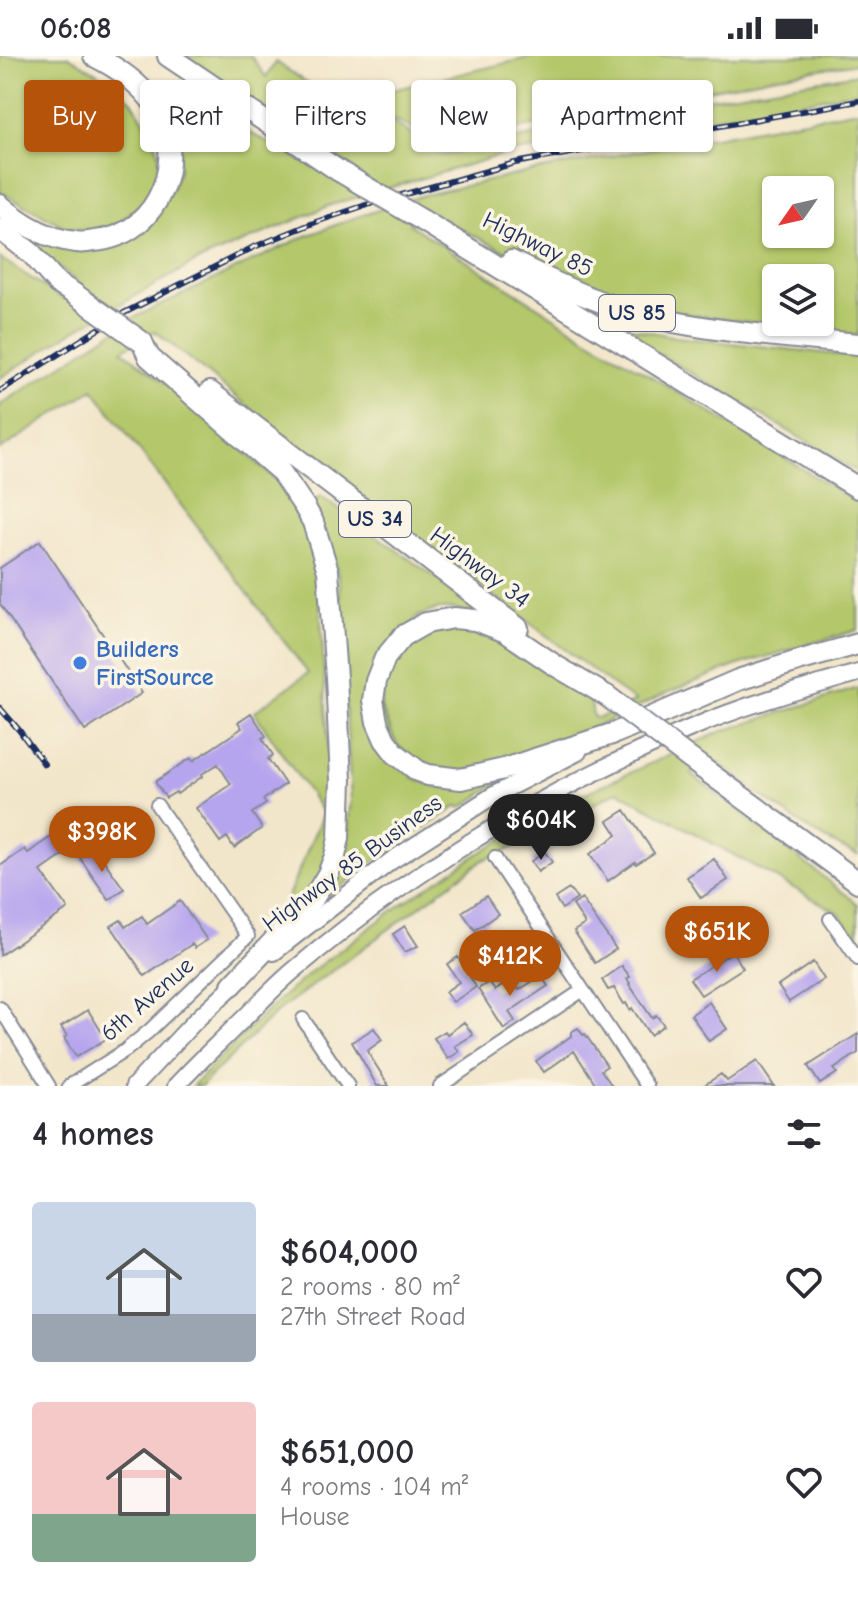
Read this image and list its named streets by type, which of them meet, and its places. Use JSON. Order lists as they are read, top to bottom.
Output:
{
  "streets": {
    "highway": [
      "Highway 85",
      "US 85",
      "US 34",
      "Highway 34",
      "Highway 85 Business"
    ],
    "street": ["6th Avenue"]
  },
  "places": ["Builders FirstSource"],
  "north": "bottom left",
  "page": {
    "status": "06:08",
    "chip": [
      "Buy",
      "Rent",
      "Filters",
      "New",
      "Apartment"
    ],
    "price": [
      "$604K",
      "$398K",
      "$651K",
      "$412K"
    ],
    "heading": "4 homes",
    "list": [
      {
        "name": "$604,000",
        "note": "2 rooms · 80 m² · 27th Street Road"
      },
      {
        "name": "$651,000",
        "note": "4 rooms · 104 m² · House"
      }
    ]
  }
}
